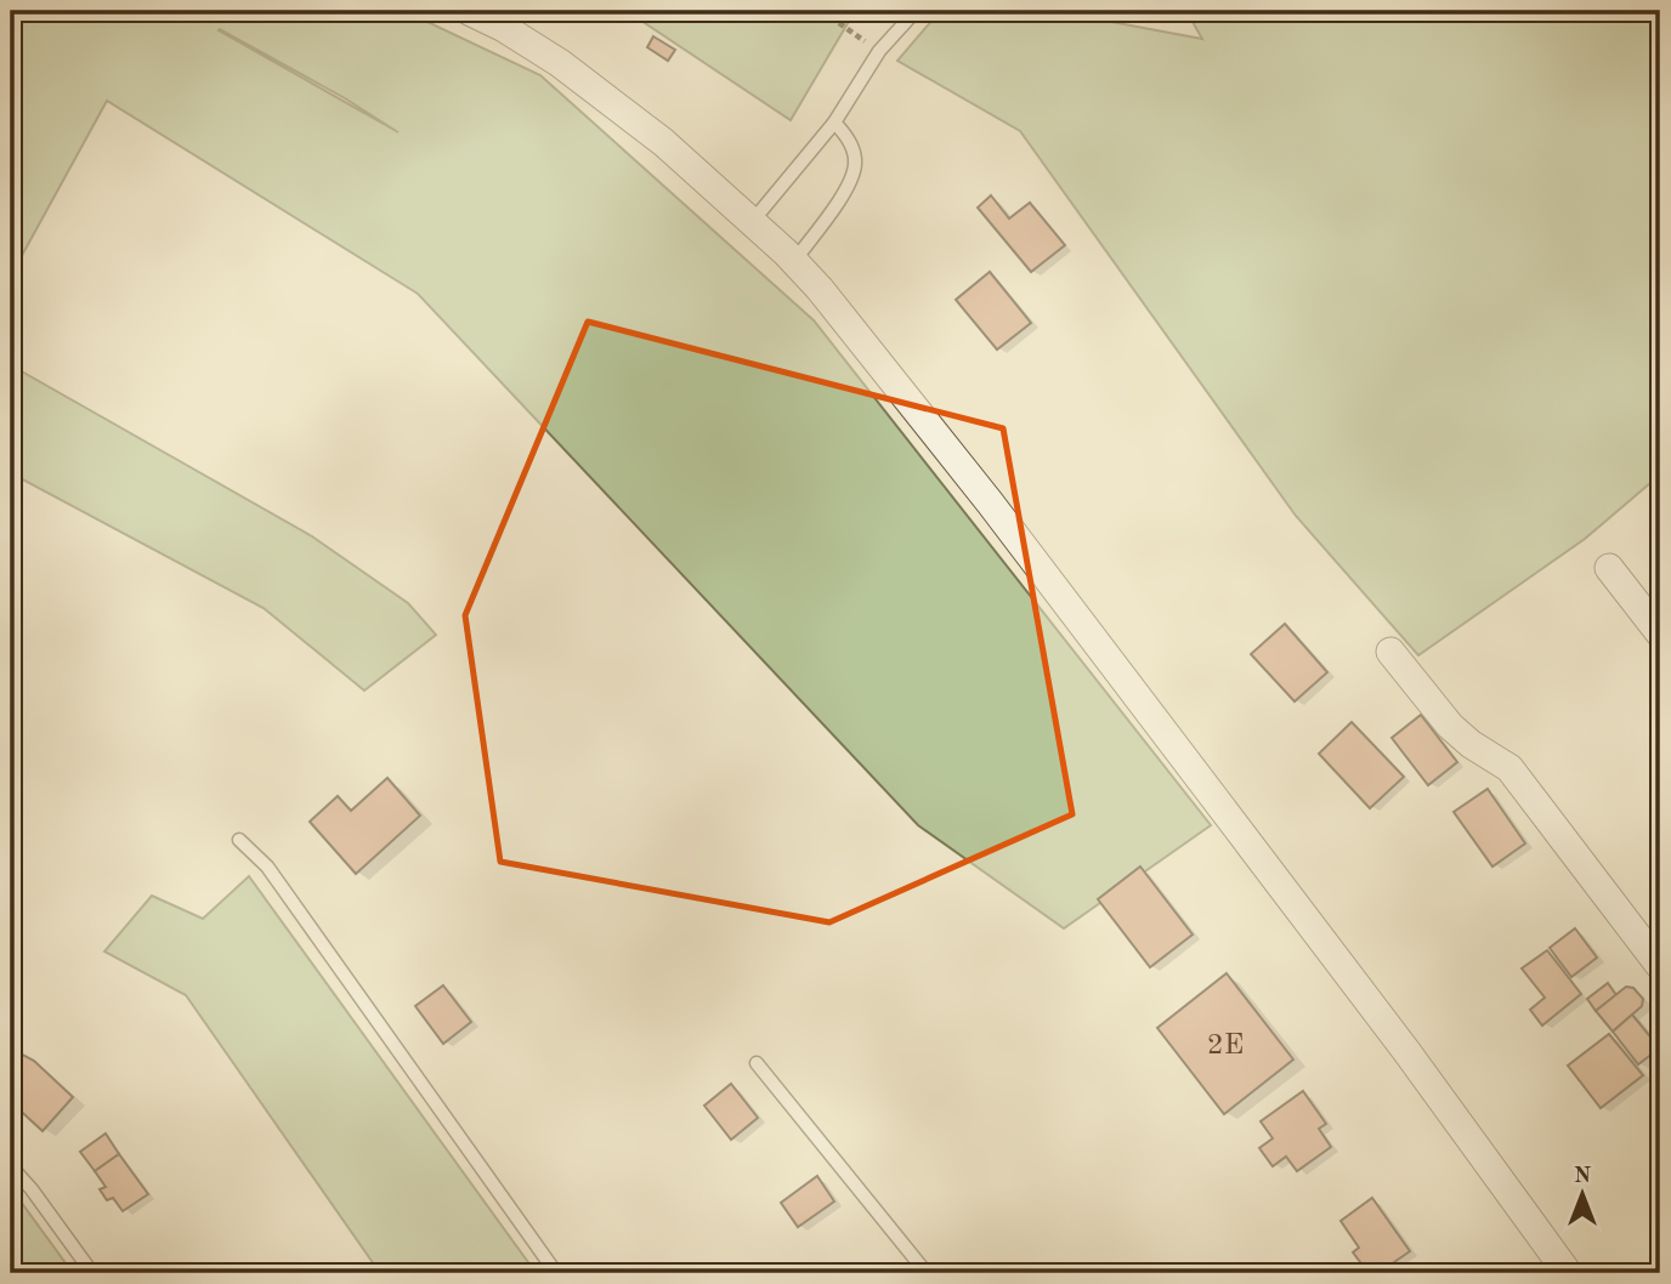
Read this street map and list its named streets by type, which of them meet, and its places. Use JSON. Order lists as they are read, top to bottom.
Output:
{
  "house_numbers": ["2E"],
  "north": "top"
}
